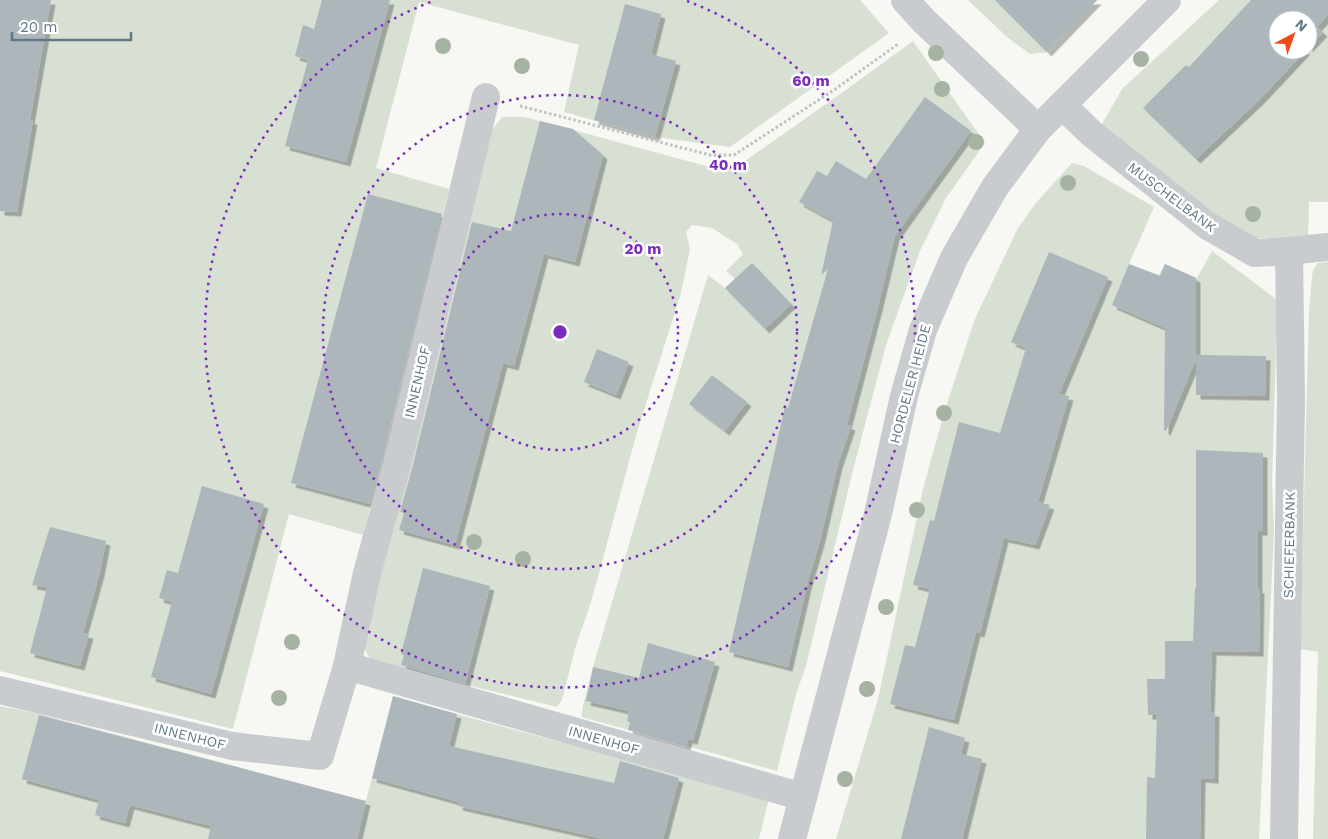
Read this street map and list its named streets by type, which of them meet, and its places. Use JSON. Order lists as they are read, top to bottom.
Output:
{
  "streets": {
    "street": [
      "MUSCHELBANK",
      "INNENHOF",
      "HORDELER HEIDE",
      "SCHIEFERBANK"
    ]
  },
  "crossings": [
    ["MUSCHELBANK", "HORDELER HEIDE"],
    ["MUSCHELBANK", "SCHIEFERBANK"],
    ["INNENHOF", "HORDELER HEIDE"]
  ],
  "scale_bar": "20 m",
  "north": "top right",
  "rings": ["60 m", "40 m", "20 m"]
}
